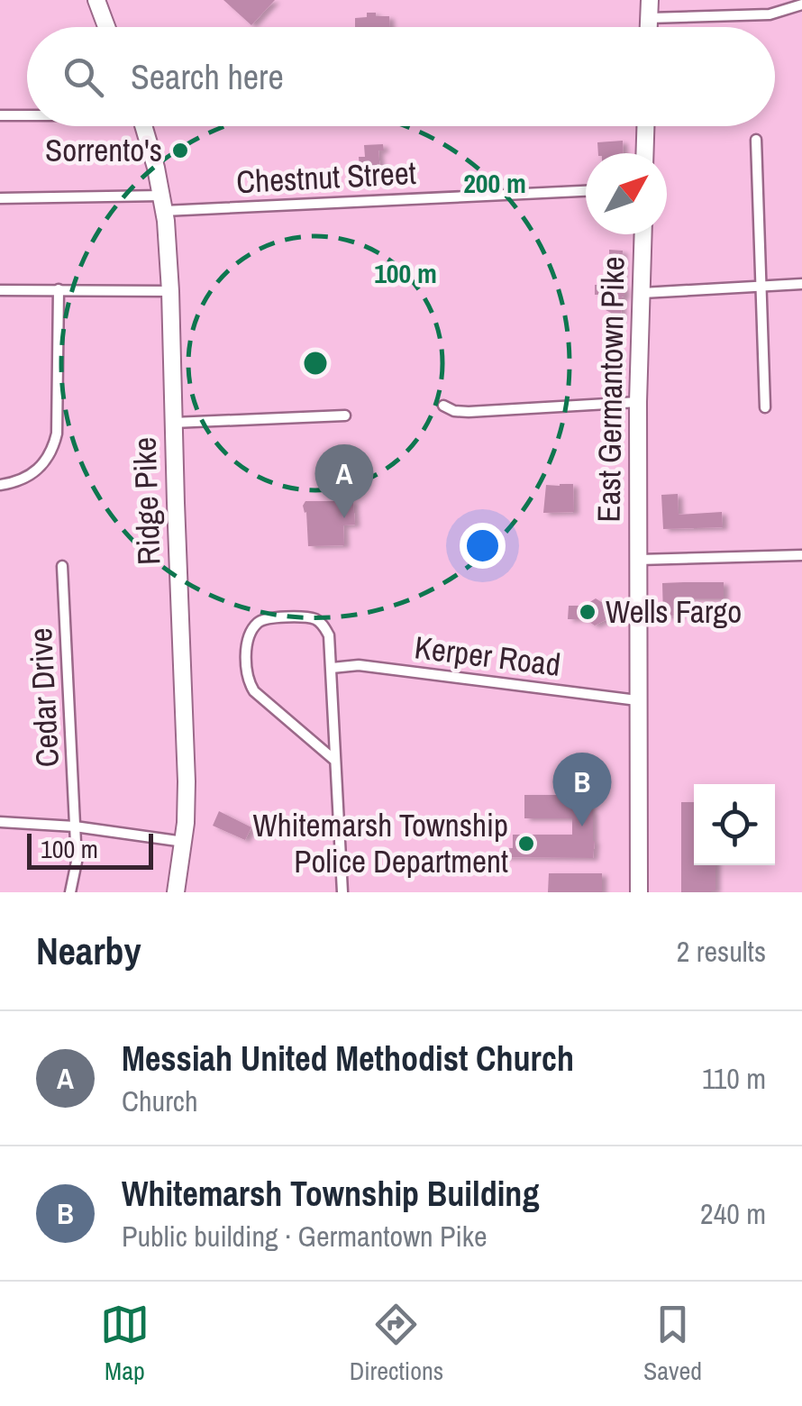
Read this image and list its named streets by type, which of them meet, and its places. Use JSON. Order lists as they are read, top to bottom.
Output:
{
  "streets": {
    "main road": ["East Germantown Pike", "Ridge Pike"],
    "street": ["Chestnut Street", "Kerper Road", "Cedar Drive"]
  },
  "crossings": [
    ["Chestnut Street", "Ridge Pike"],
    ["East Germantown Pike", "Kerper Road"]
  ],
  "places": ["Sorrento's", "Wells Fargo", "Whitemarsh Township Police Department"],
  "scale_bar": "100 m",
  "north": "top right",
  "page": {
    "search": "Search here",
    "pins": ["A", "B"],
    "scale": "100 m",
    "heading": ["Nearby", "2 results"],
    "list": [
      {
        "mark": "A",
        "name": "Messiah United Methodist Church",
        "note": "Church",
        "value": "110 m"
      },
      {
        "mark": "B",
        "name": "Whitemarsh Township Building",
        "note": "Public building · Germantown Pike",
        "value": "240 m"
      }
    ],
    "nav": ["Map", "Directions", "Saved"]
  },
  "rings": ["200 m", "100 m"]
}
